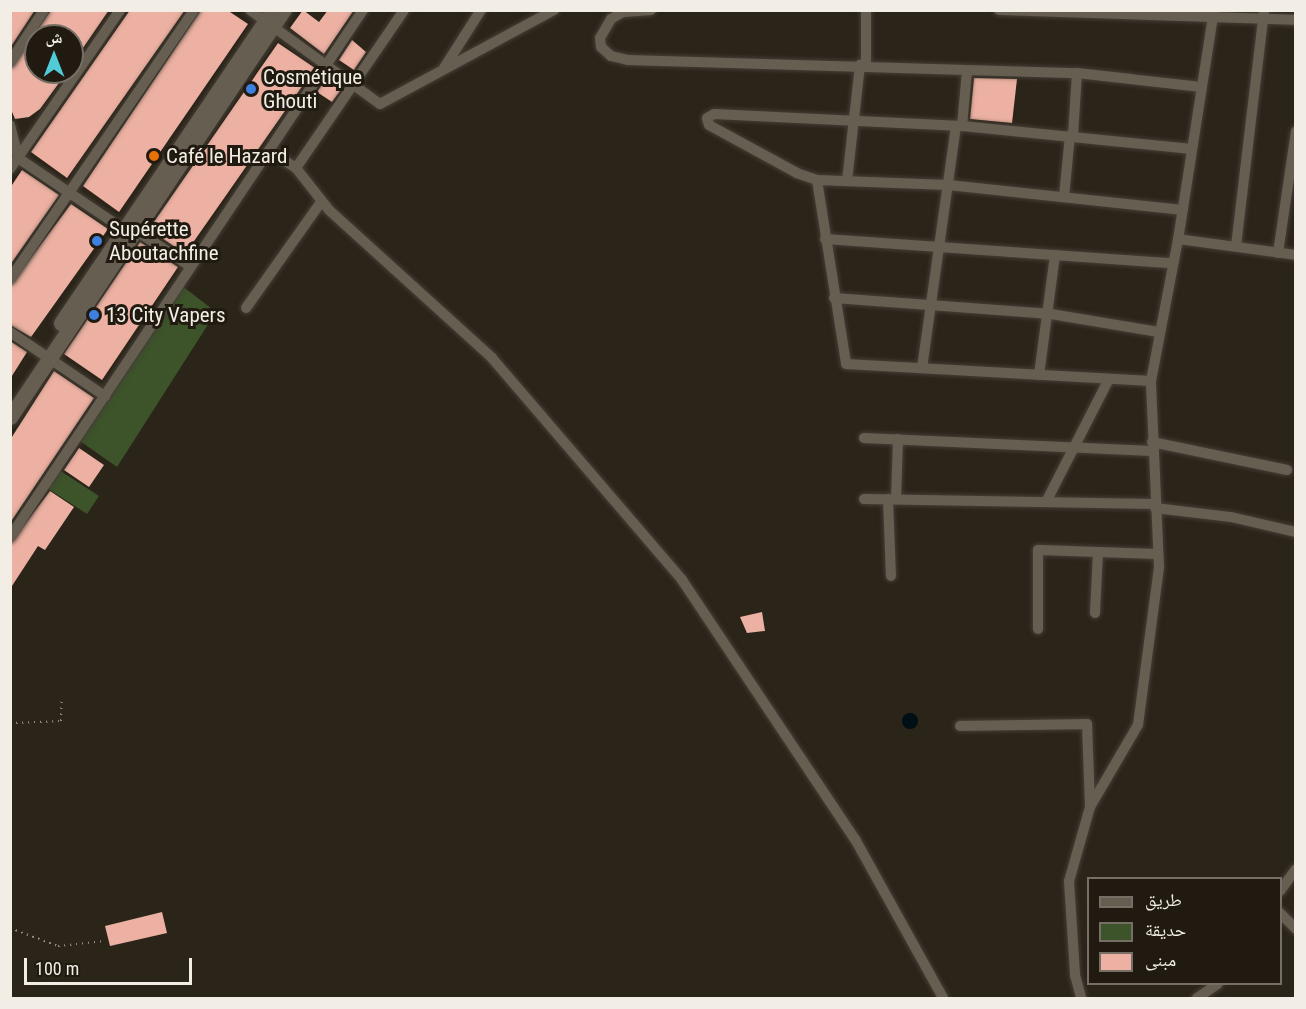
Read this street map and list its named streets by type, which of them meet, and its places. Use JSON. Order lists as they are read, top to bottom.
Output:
{
  "places": [
    "Cosmétique Ghouti",
    "Café le Hazard",
    "Supérette Aboutachfine",
    "13 City Vapers"
  ],
  "legend": ["طريق", "حديقة", "مبنى"],
  "scale_bar": "100 m",
  "north": "top"
}
